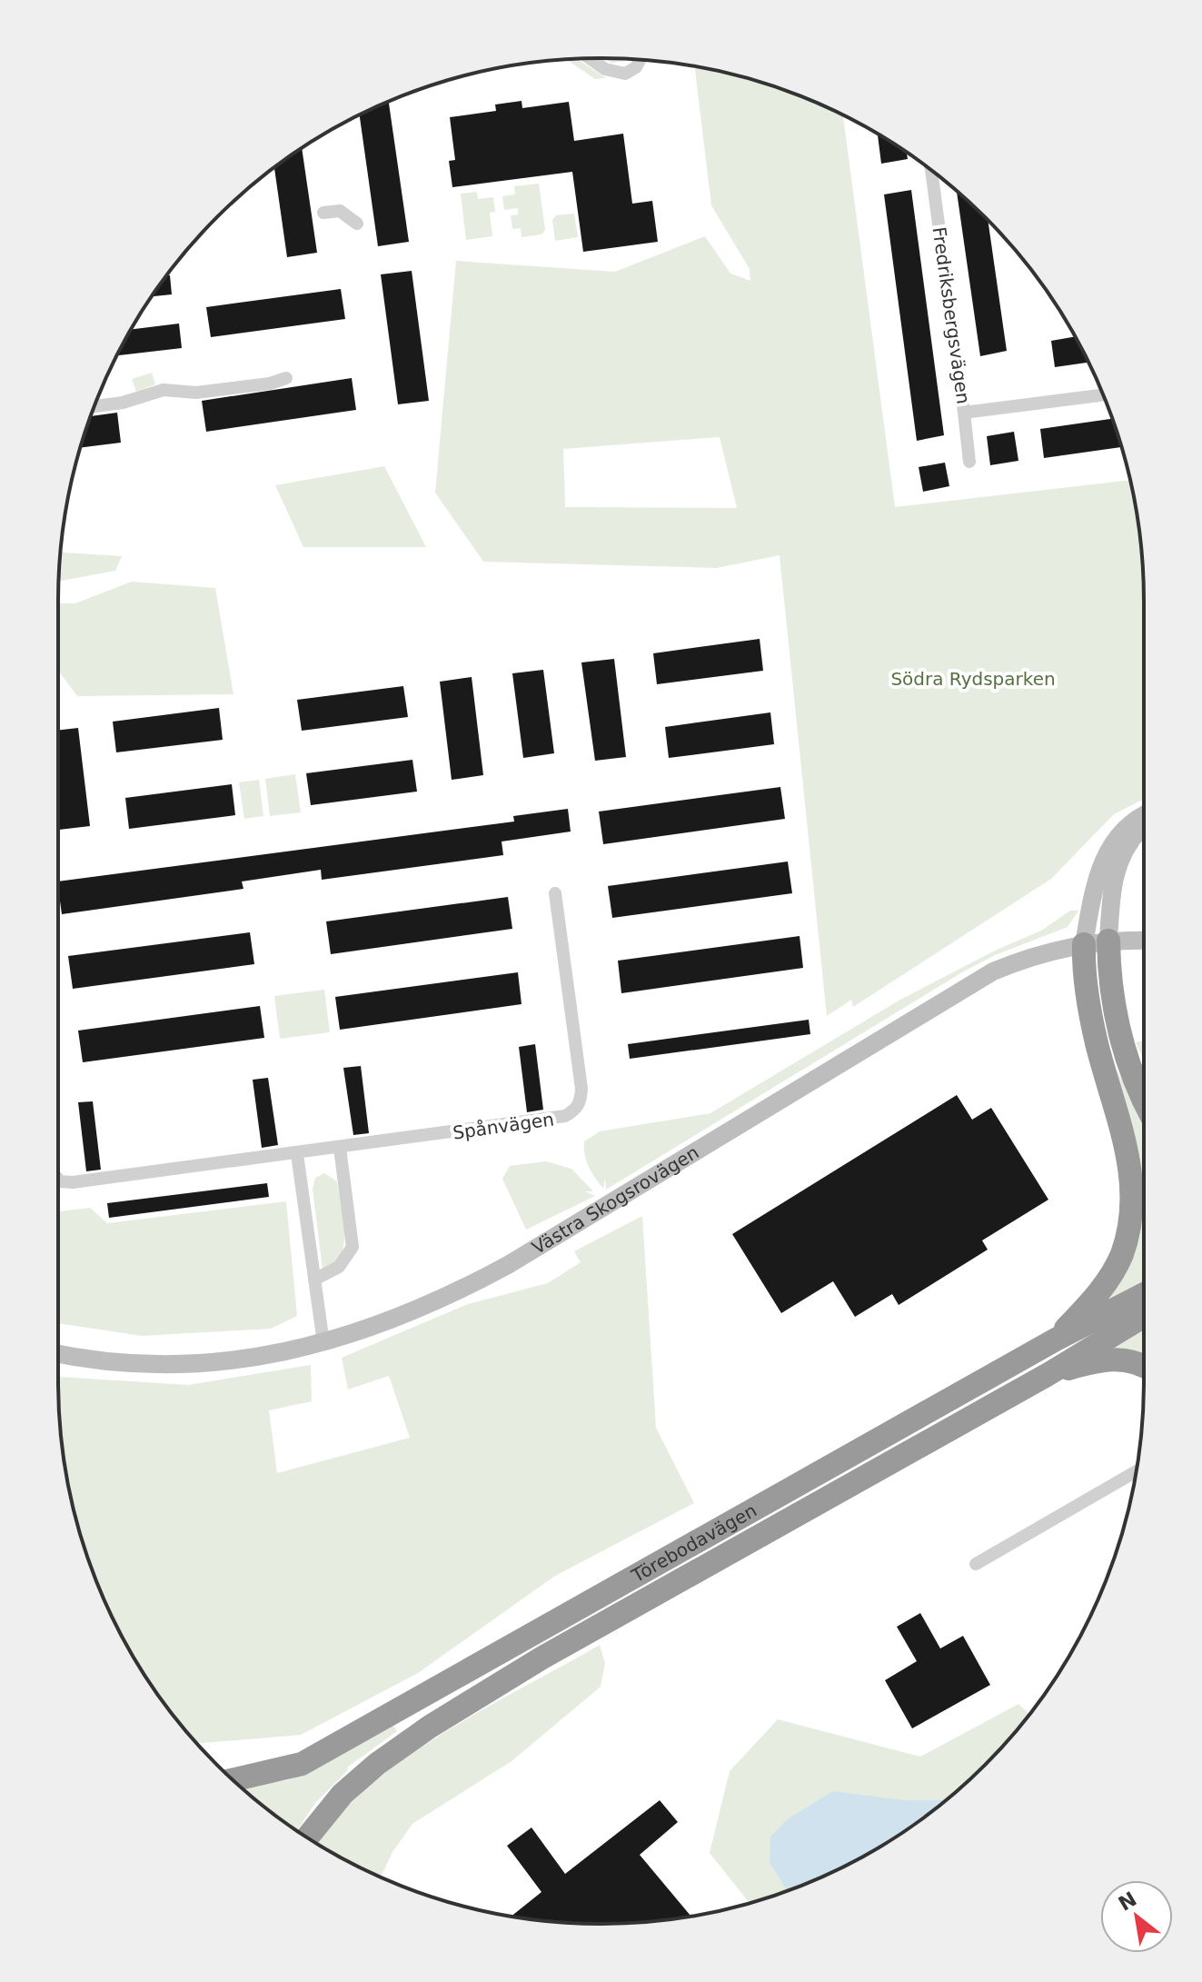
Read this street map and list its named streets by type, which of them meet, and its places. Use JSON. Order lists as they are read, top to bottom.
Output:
{
  "streets": {
    "highway": ["Törebodavägen"],
    "street": ["Fredriksbergsvägen", "Spånvägen", "Västra Skogsrovägen"]
  },
  "parks": ["Södra Rydsparken"],
  "north": "top left"
}
